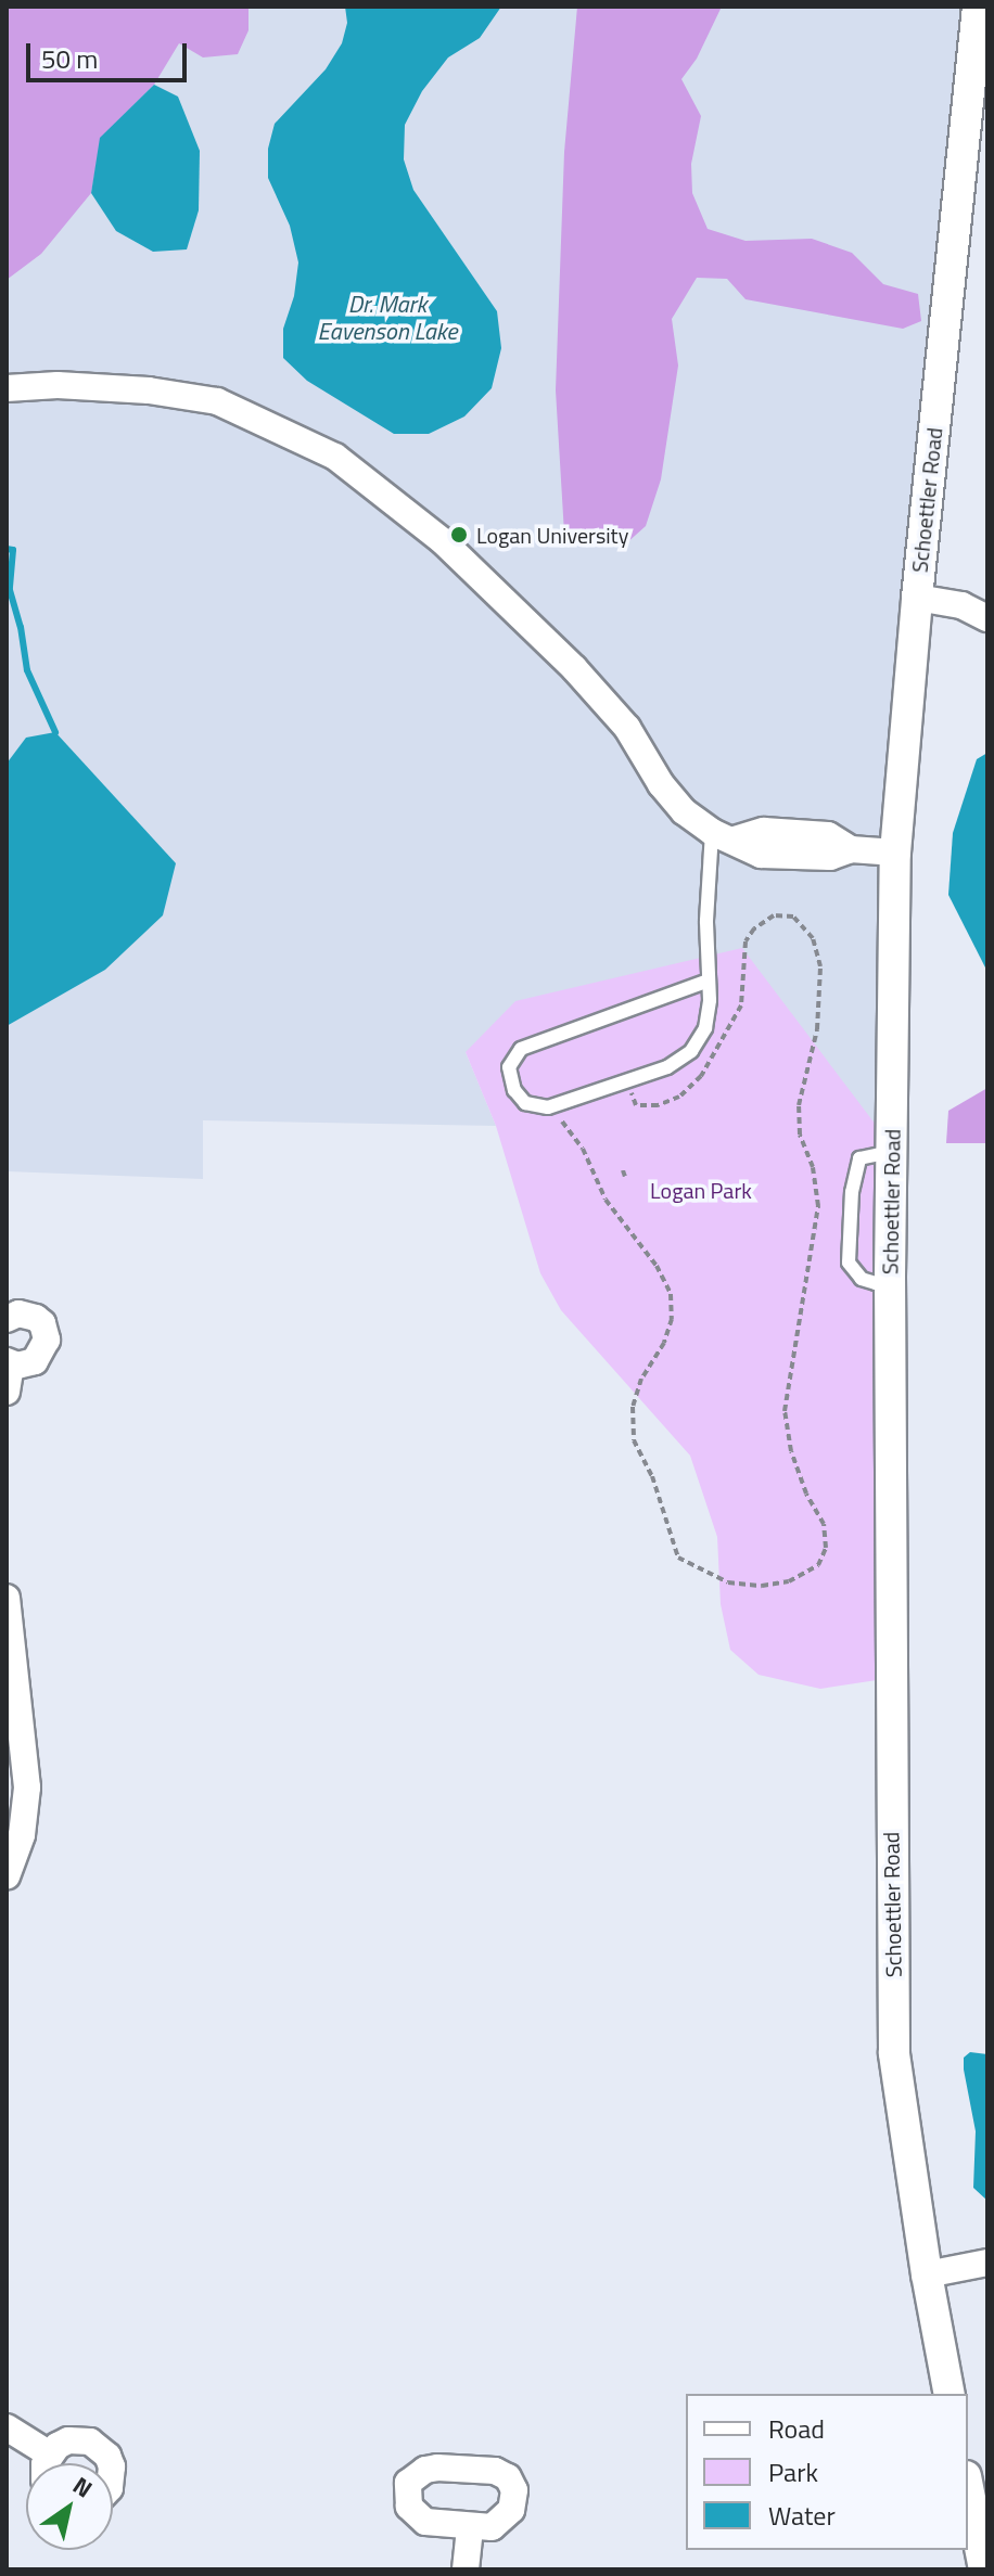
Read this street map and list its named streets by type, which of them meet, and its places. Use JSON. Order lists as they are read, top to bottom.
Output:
{
  "streets": {
    "street": ["Schoettler Road"]
  },
  "water": ["Dr. Mark Eavenson Lake"],
  "parks": ["Logan Park"],
  "places": ["Logan University"],
  "legend": ["Road", "Park", "Water"],
  "scale_bar": "50 m",
  "north": "top right"
}
